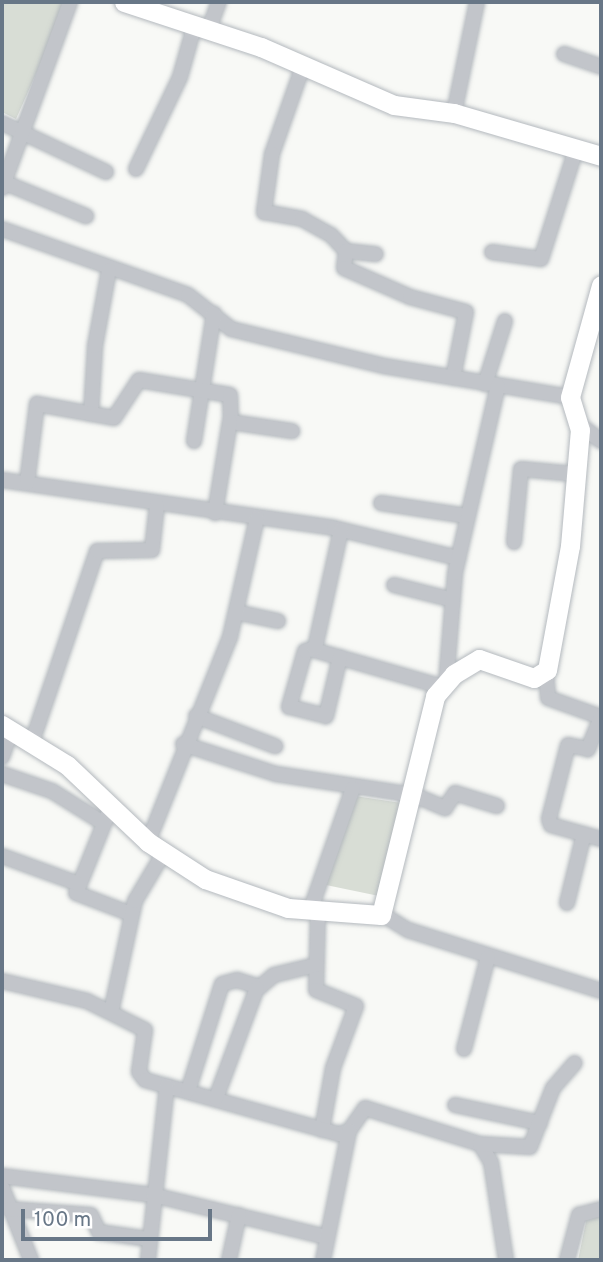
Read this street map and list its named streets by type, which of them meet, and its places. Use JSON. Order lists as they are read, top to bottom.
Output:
{
  "scale_bar": "100 m"
}
